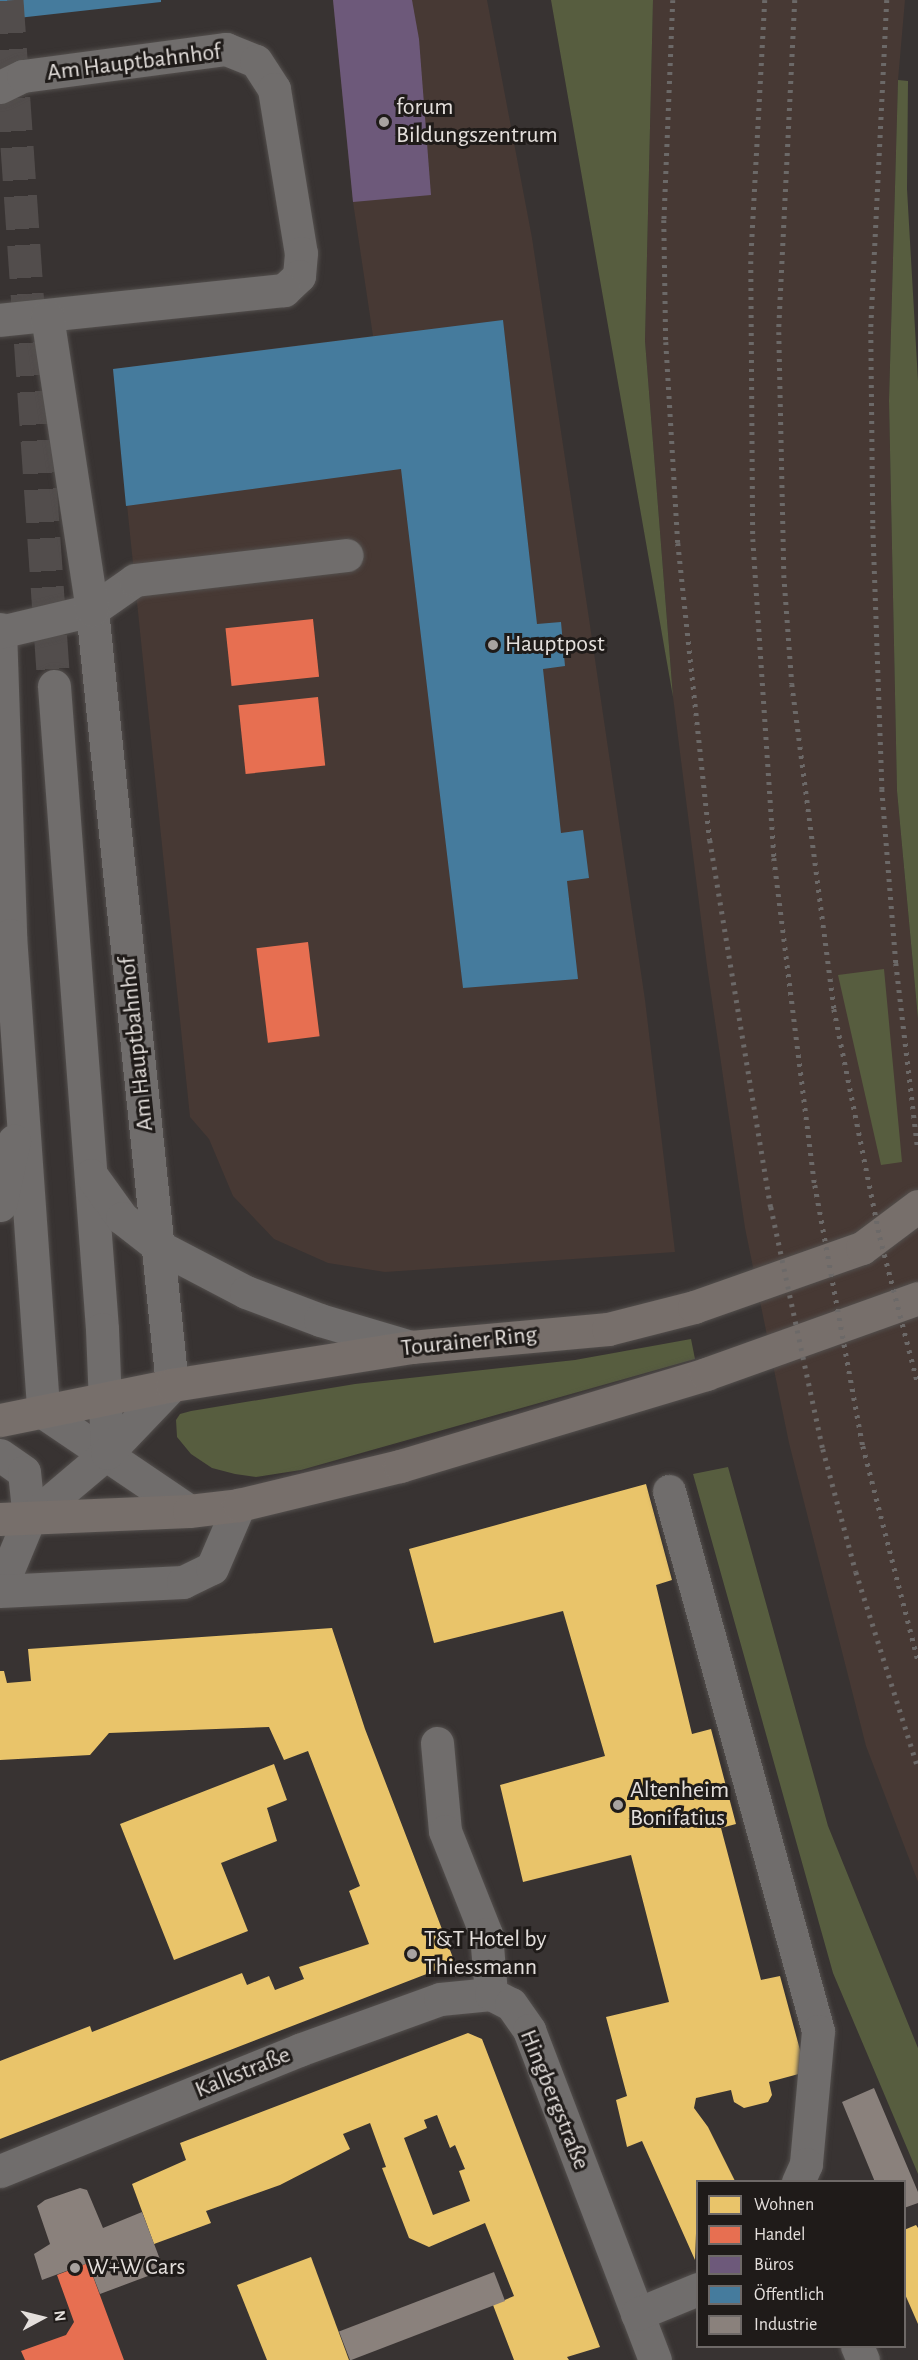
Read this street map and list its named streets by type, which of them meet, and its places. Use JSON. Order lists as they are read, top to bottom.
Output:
{
  "streets": {
    "main road": ["Tourainer Ring"],
    "street": ["Am Hauptbahnhof", "Kalkstraße", "Hingbergstraße"]
  },
  "crossings": [
    ["Am Hauptbahnhof", "Tourainer Ring"],
    ["Kalkstraße", "Hingbergstraße"]
  ],
  "places": [
    "forum Bildungszentrum",
    "Hauptpost",
    "Altenheim Bonifatius",
    "T&T Hotel by Thiessmann",
    "W+W Cars"
  ],
  "legend": [
    "Wohnen",
    "Handel",
    "Büros",
    "Öffentlich",
    "Industrie"
  ],
  "north": "right"
}
